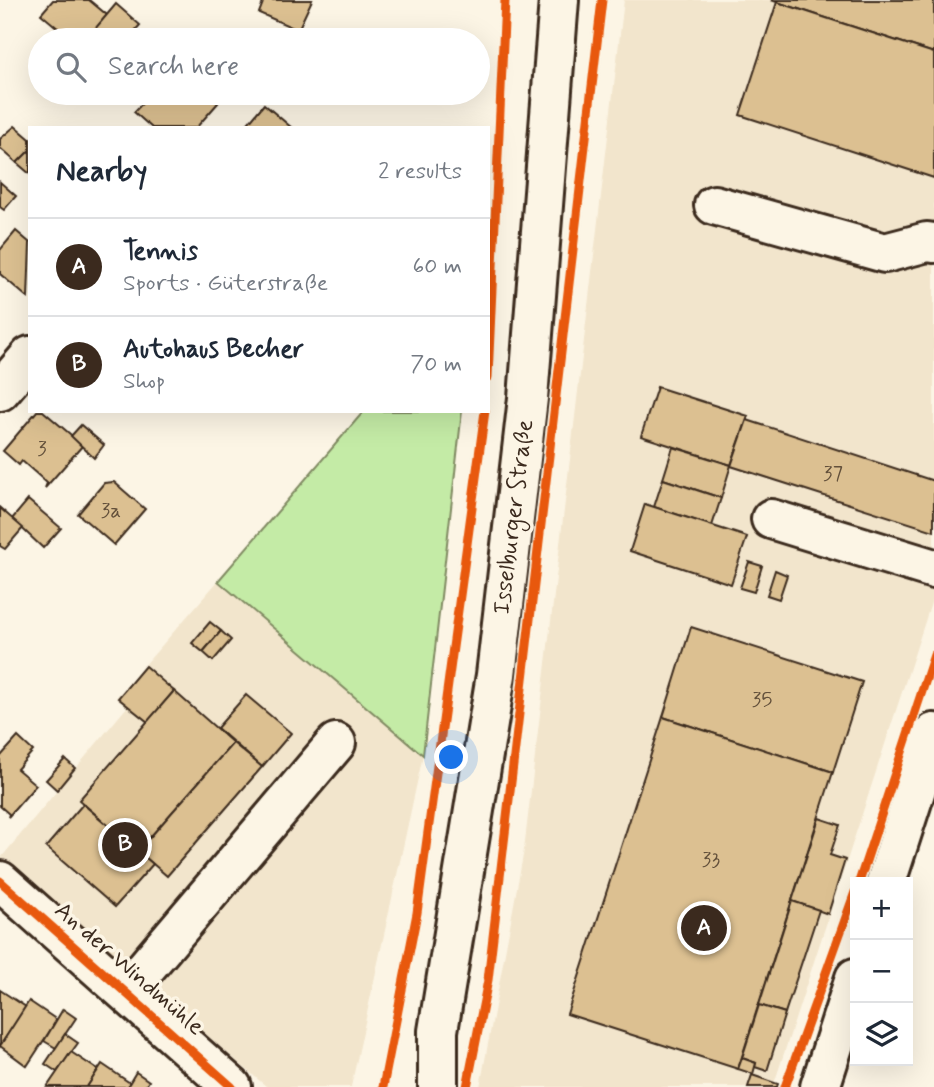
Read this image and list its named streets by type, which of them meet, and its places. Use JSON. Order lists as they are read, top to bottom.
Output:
{
  "streets": {
    "main road": ["Isselburger Straße", "An der Windmühle"]
  },
  "house_numbers": [
    "3",
    "37",
    "3a",
    "35",
    "33"
  ],
  "page": {
    "search": "Search here",
    "heading": ["Nearby", "2 results"],
    "list": [
      {
        "mark": "A",
        "name": "Tennis",
        "note": "Sports · Güterstraße",
        "value": "60 m"
      },
      {
        "mark": "B",
        "name": "Autohaus Becher",
        "note": "Shop",
        "value": "70 m"
      }
    ],
    "pins": ["B", "A"],
    "map_buttons": ["+", "−"]
  }
}
